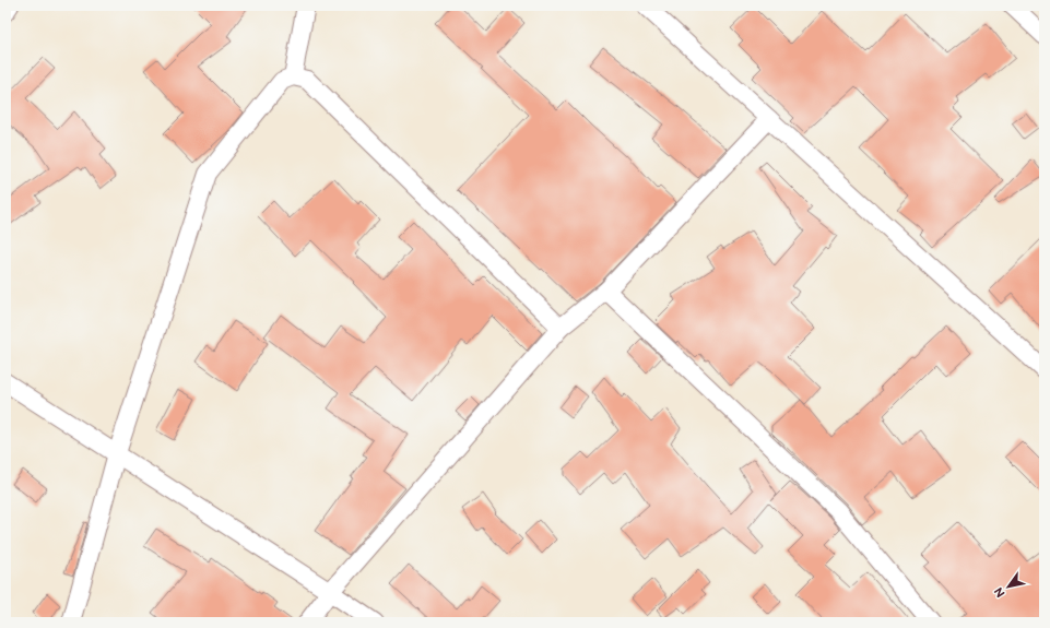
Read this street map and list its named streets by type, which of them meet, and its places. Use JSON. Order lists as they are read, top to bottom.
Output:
{
  "north": "bottom left"
}
